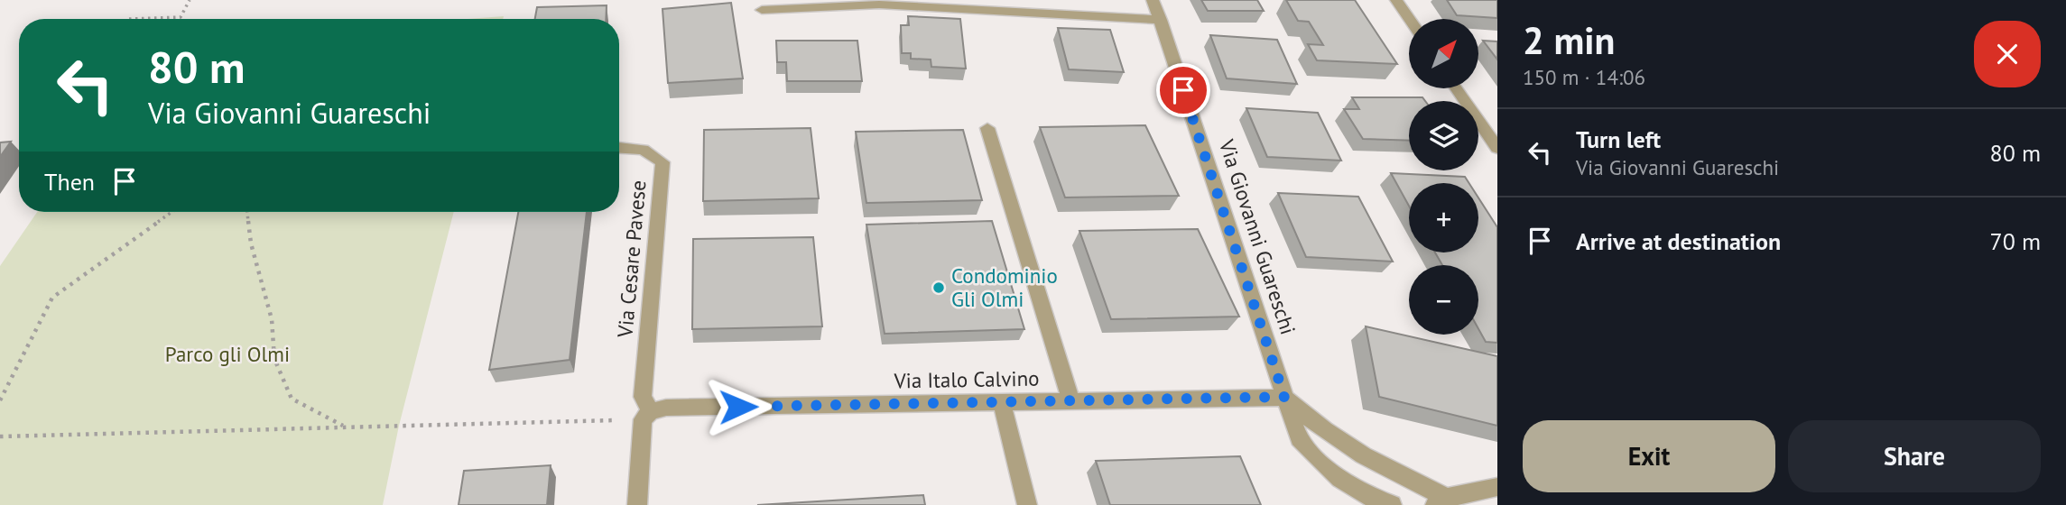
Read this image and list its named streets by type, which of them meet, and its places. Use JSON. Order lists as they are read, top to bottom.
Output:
{
  "streets": {
    "street": ["Via Giovanni Guareschi", "Via Cesare Pavese", "Via Italo Calvino"]
  },
  "crossings": [
    ["Via Giovanni Guareschi", "Via Italo Calvino"],
    ["Via Cesare Pavese", "Via Italo Calvino"]
  ],
  "parks": ["Parco gli Olmi"],
  "places": ["Condominio Gli Olmi"],
  "north": "top right",
  "page": {
    "heading": ["2 min", "150 m · 14:06"],
    "map_buttons": ["+", "−"],
    "turn": ["80 m", "Via Giovanni Guareschi"],
    "list": [
      {
        "name": "Turn left",
        "note": "Via Giovanni Guareschi",
        "value": "80 m"
      },
      {
        "name": "Arrive at destination",
        "value": "70 m"
      }
    ],
    "then": "Then",
    "buttons": ["Exit", "Share"]
  }
}
